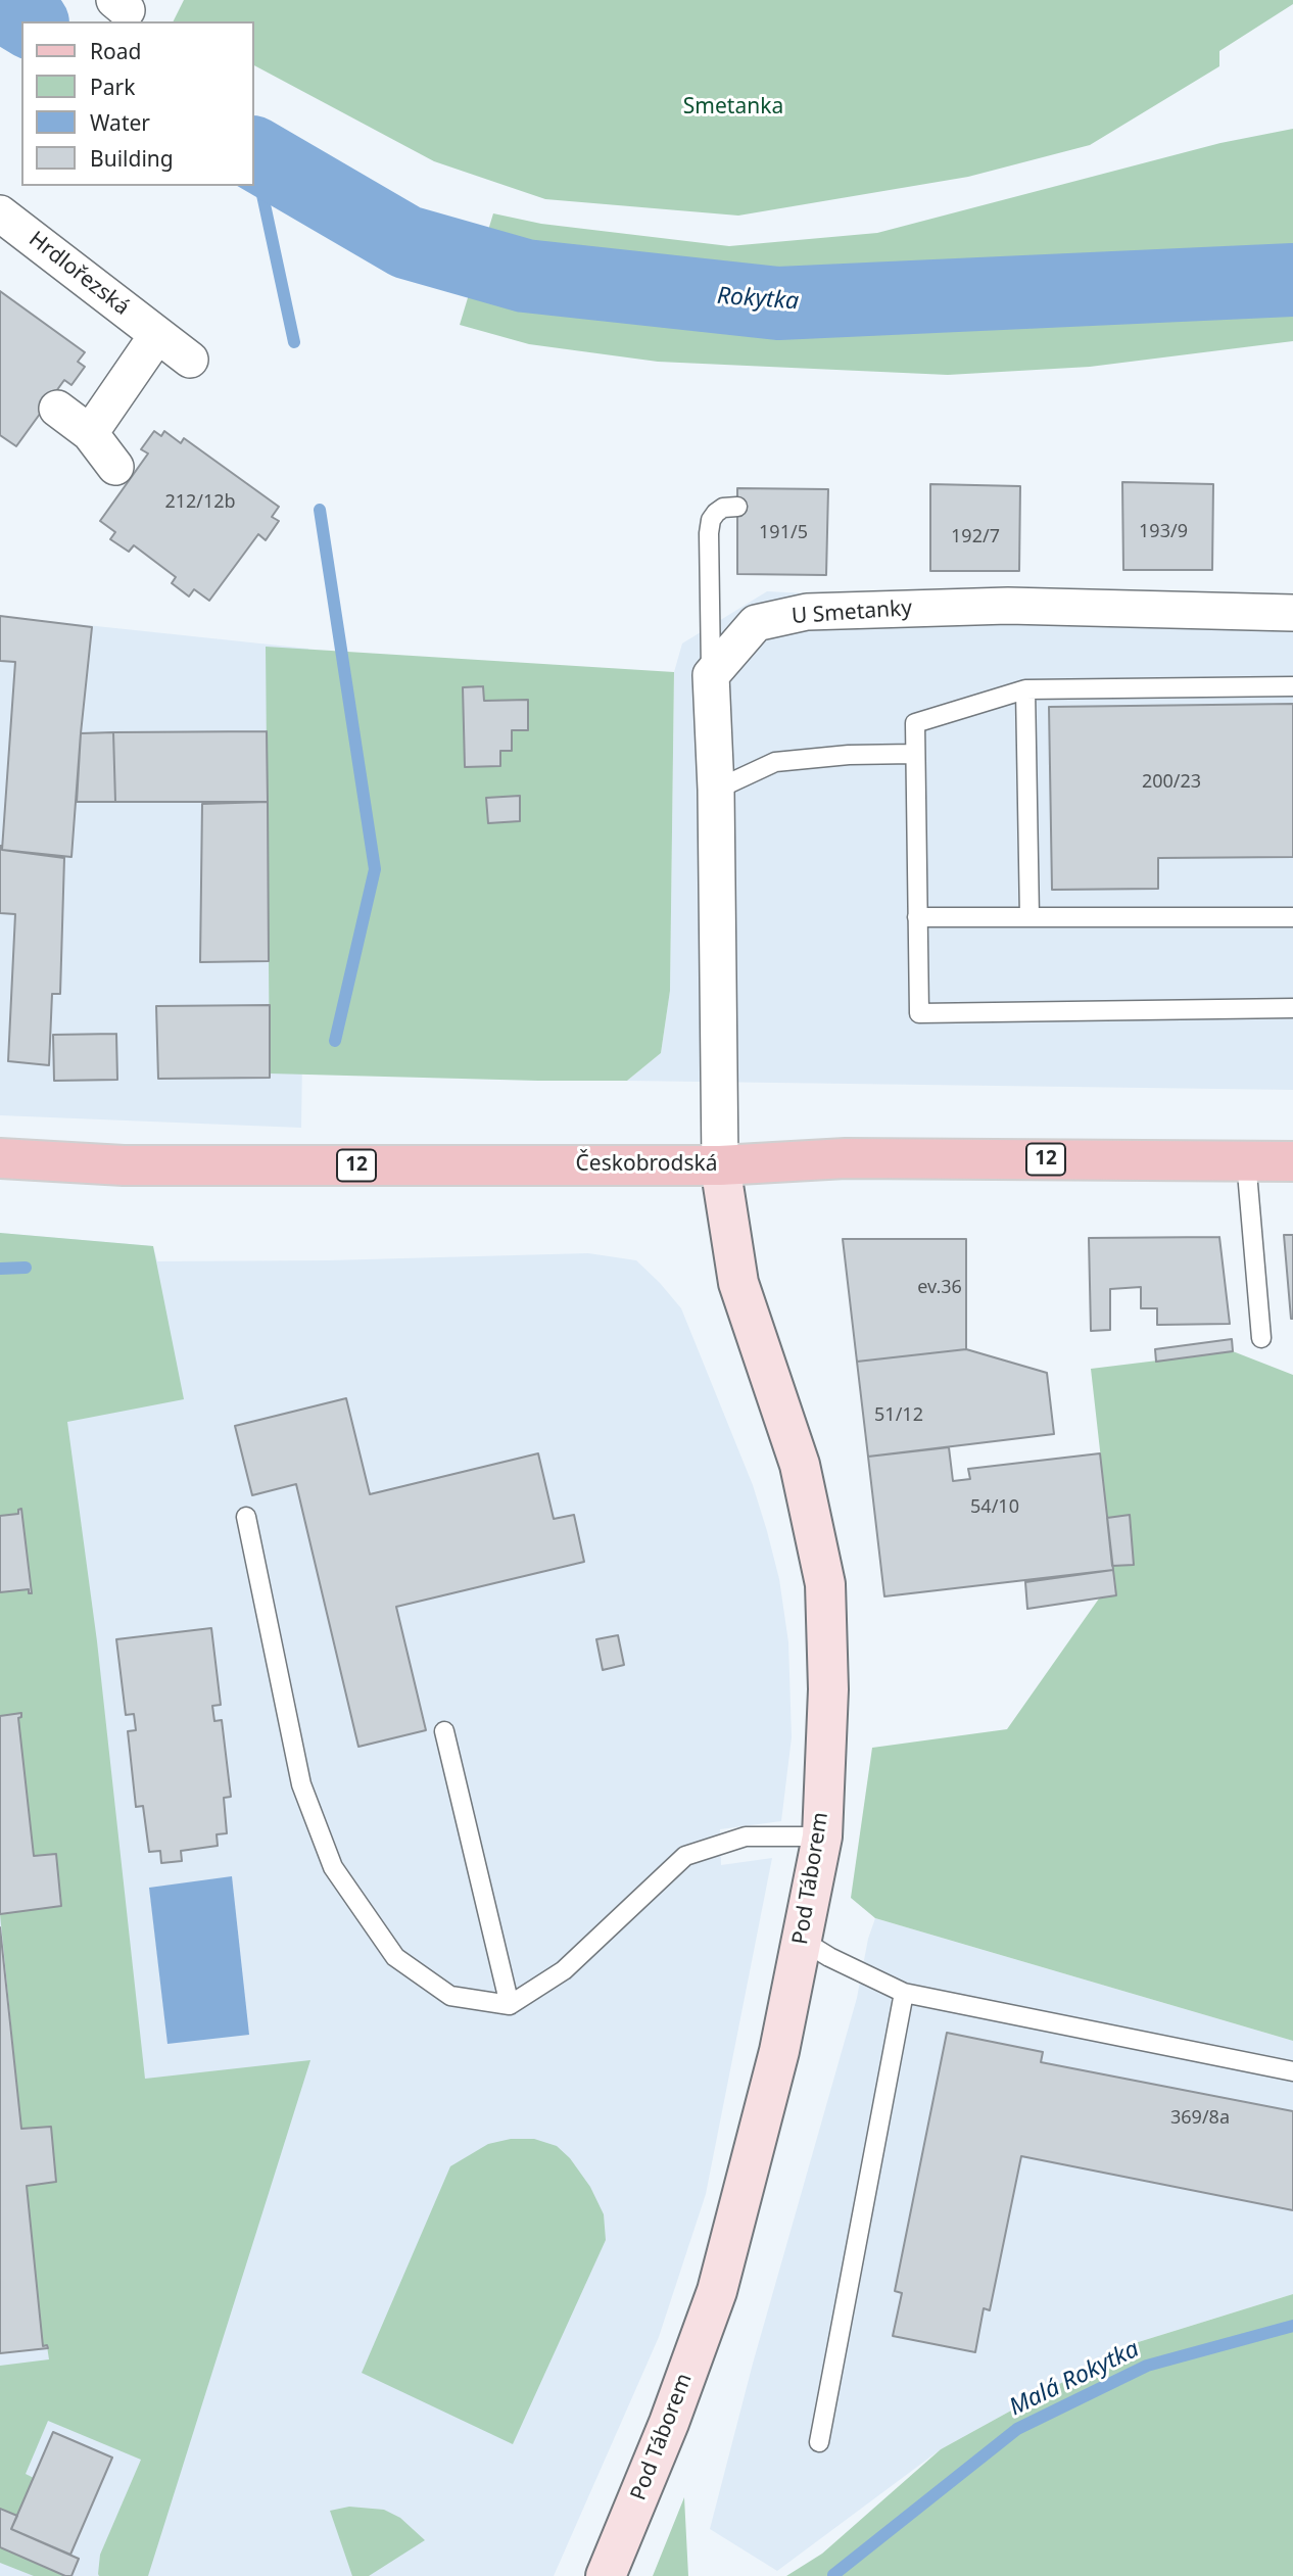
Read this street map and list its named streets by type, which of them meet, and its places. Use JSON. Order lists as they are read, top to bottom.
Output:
{
  "streets": {
    "main road": ["12", "Českobrodská", "Pod Táborem"],
    "street": ["Hrdlořezská", "U Smetanky"]
  },
  "crossings": [
    ["Českobrodská", "Pod Táborem"]
  ],
  "water": ["Rokytka", "Malá Rokytka"],
  "parks": ["Smetanka"],
  "house_numbers": [
    "212/12b",
    "193/9",
    "191/5",
    "192/7",
    "200/23",
    "ev.36",
    "51/12",
    "54/10",
    "369/8a"
  ],
  "legend": [
    "Road",
    "Park",
    "Water",
    "Building"
  ]
}
